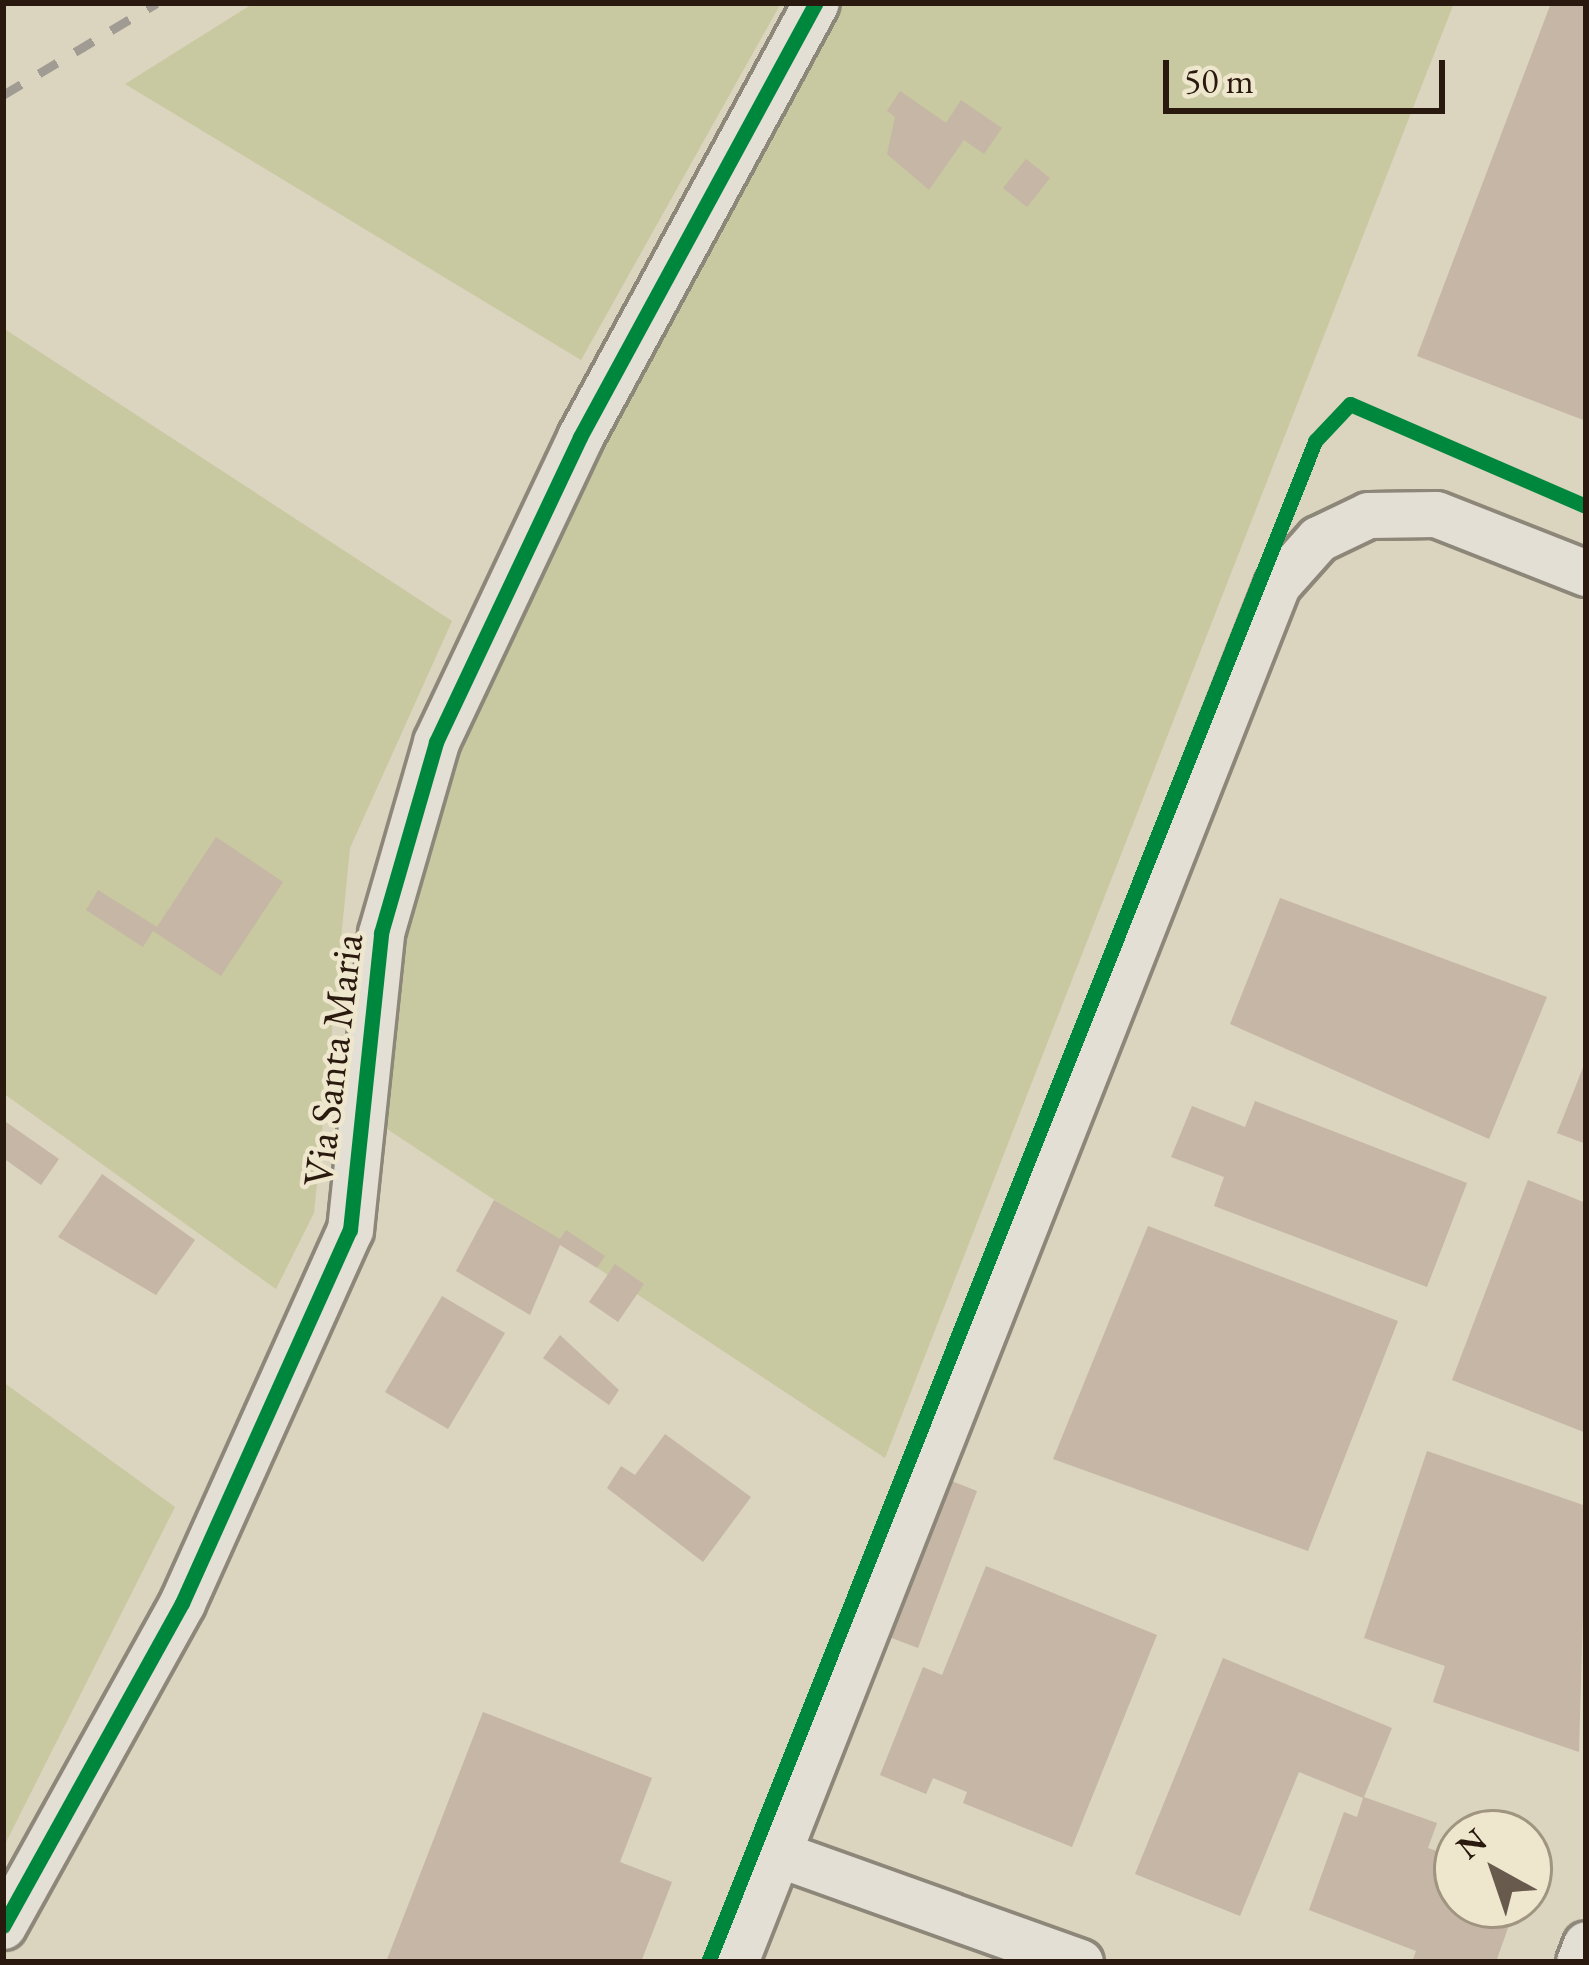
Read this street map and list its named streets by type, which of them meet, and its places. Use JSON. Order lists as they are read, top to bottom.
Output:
{
  "streets": {
    "street": ["Via Santa Maria"]
  },
  "scale_bar": "50 m",
  "north": "top left"
}
